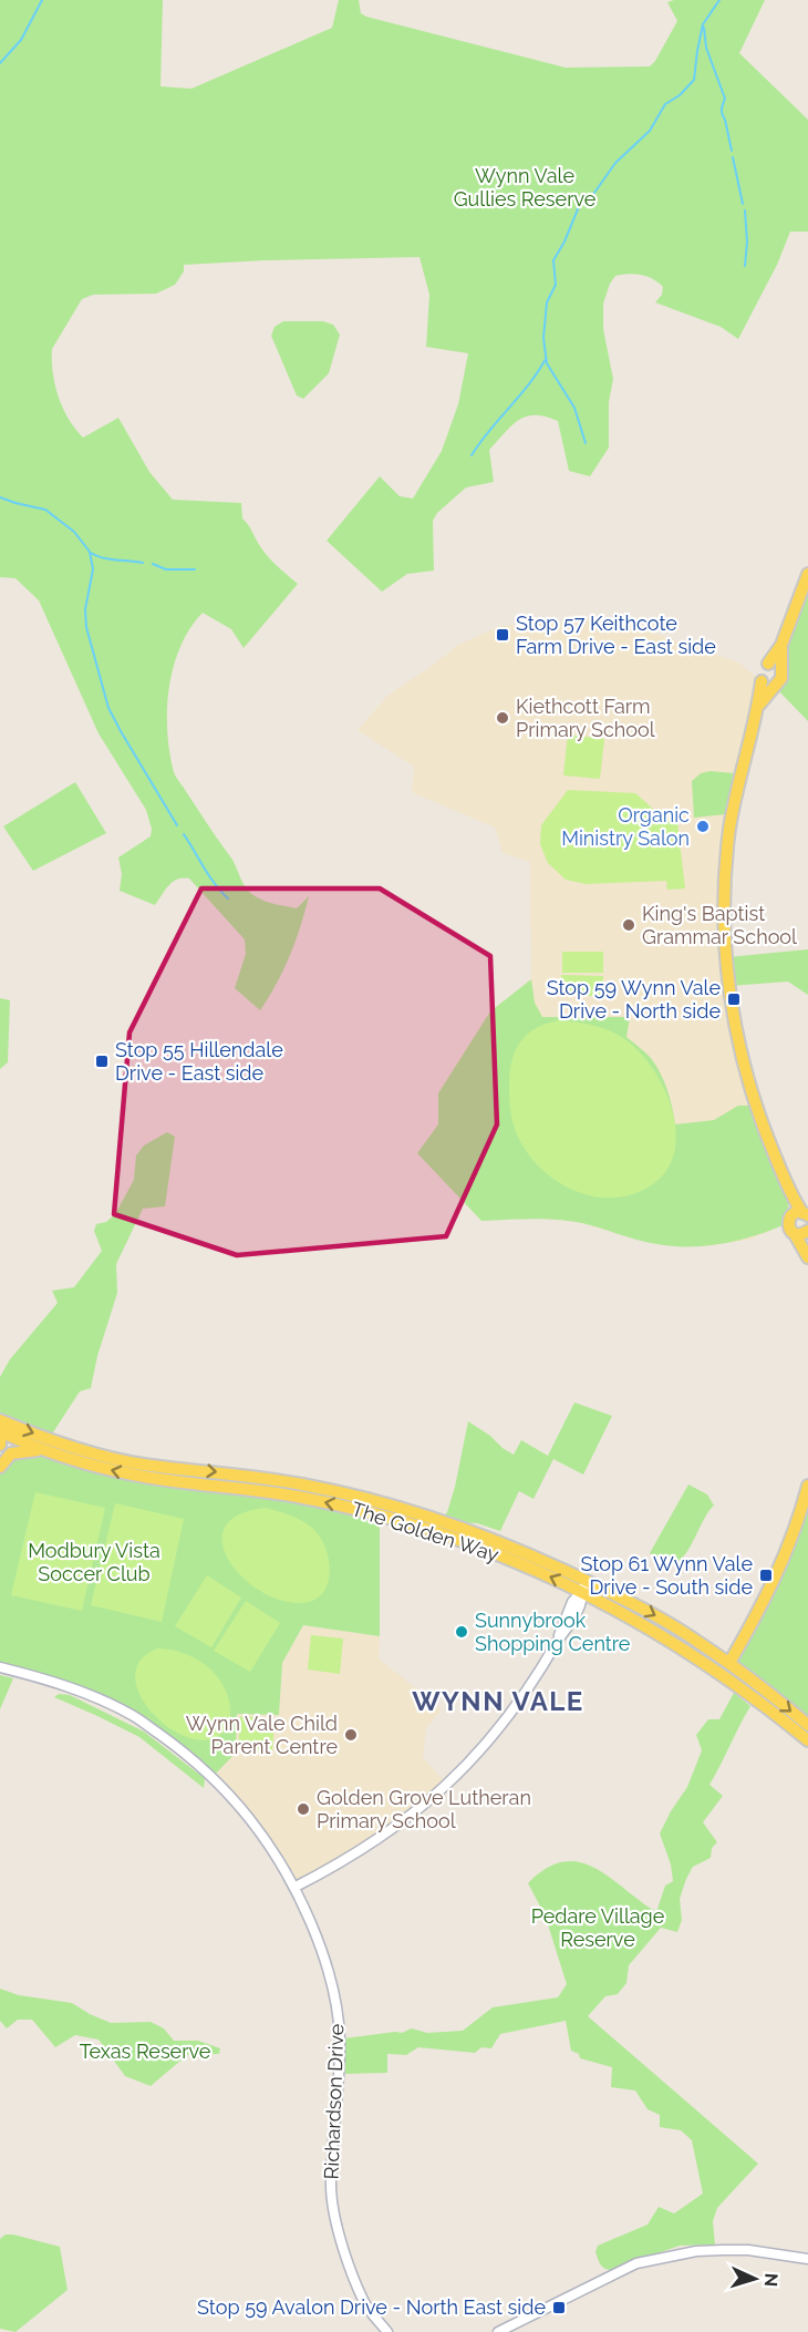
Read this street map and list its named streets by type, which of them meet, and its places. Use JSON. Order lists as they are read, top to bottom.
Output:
{
  "streets": {
    "main road": ["The Golden Way"],
    "street": ["Richardson Drive"]
  },
  "districts": ["WYNN VALE"],
  "parks": [
    "Wynn Vale Gullies Reserve",
    "Modbury Vista Soccer Club",
    "Pedare Village Reserve",
    "Texas Reserve"
  ],
  "places": {
    "transit": [
      "Stop 57 Keithcote Farm Drive - East side",
      "Stop 59 Wynn Vale Drive - North side",
      "Stop 55 Hillendale Drive - East side",
      "Stop 61 Wynn Vale Drive - South side",
      "Stop 59 Avalon Drive - North East side"
    ],
    "other": [
      "Kiethcott Farm Primary School",
      "Organic Ministry Salon",
      "King's Baptist Grammar School",
      "Sunnybrook Shopping Centre",
      "Wynn Vale Child Parent Centre",
      "Golden Grove Lutheran Primary School"
    ]
  },
  "north": "right"
}
